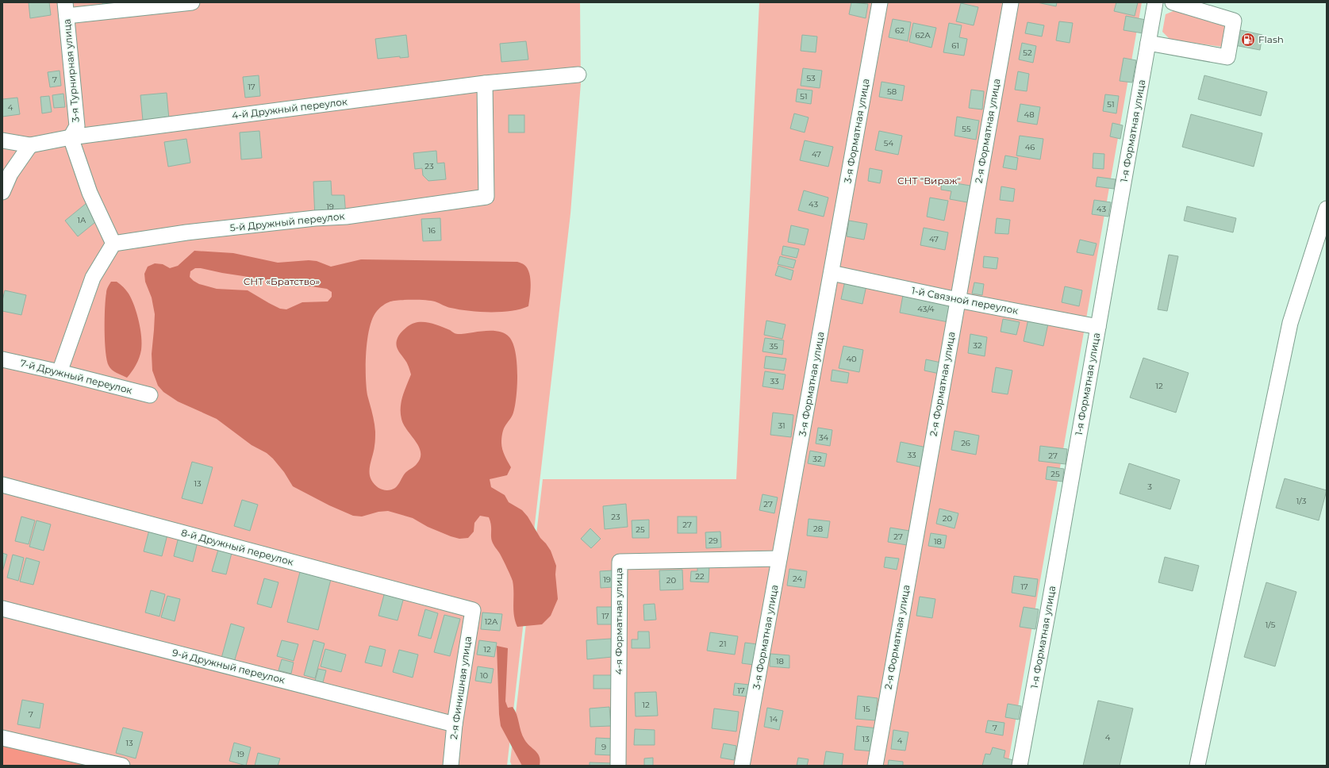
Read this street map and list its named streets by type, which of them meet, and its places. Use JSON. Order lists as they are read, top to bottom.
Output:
{
  "streets": {
    "street": [
      "3-я Турнирная улица",
      "4-й Дружный переулок",
      "3-я Форматная улица",
      "2-я Форматная улица",
      "1-я Форматная улица",
      "5-й Дружный переулок",
      "1-й Связной переулок",
      "7-й Дружный переулок",
      "8-й Дружный переулок",
      "4-я Форматная улица",
      "9-й Дружный переулок",
      "2-я Финишная улица"
    ]
  },
  "crossings": [
    ["3-я Турнирная улица", "4-й Дружный переулок"],
    ["4-й Дружный переулок", "5-й Дружный переулок"],
    ["3-я Форматная улица", "1-й Связной переулок"],
    ["3-я Форматная улица", "4-я Форматная улица"],
    ["2-я Форматная улица", "1-й Связной переулок"],
    ["1-я Форматная улица", "1-й Связной переулок"],
    ["8-й Дружный переулок", "2-я Финишная улица"],
    ["9-й Дружный переулок", "2-я Финишная улица"]
  ],
  "parks": ["СНТ \"Вираж\"", "СНТ «Братство»"],
  "places": {
    "fuel station": ["Flash"]
  },
  "house_numbers": [
    "62",
    "62А",
    "61",
    "52",
    "53",
    "7",
    "17",
    "58",
    "51",
    "51",
    "4",
    "48",
    "55",
    "54",
    "46",
    "47",
    "23",
    "43",
    "19",
    "43",
    "1А",
    "16",
    "47",
    "43/4",
    "32",
    "35",
    "40",
    "33",
    "12",
    "31",
    "34",
    "26",
    "33",
    "27",
    "32",
    "25",
    "13",
    "3",
    "1/3",
    "27",
    "23",
    "20",
    "27",
    "28",
    "25",
    "27",
    "29",
    "18",
    "22",
    "24",
    "19",
    "20",
    "17",
    "17",
    "12А",
    "1/5",
    "21",
    "12",
    "18",
    "10",
    "17",
    "12",
    "15",
    "7",
    "14",
    "7",
    "4",
    "13",
    "4",
    "13",
    "9",
    "19"
  ]
}
